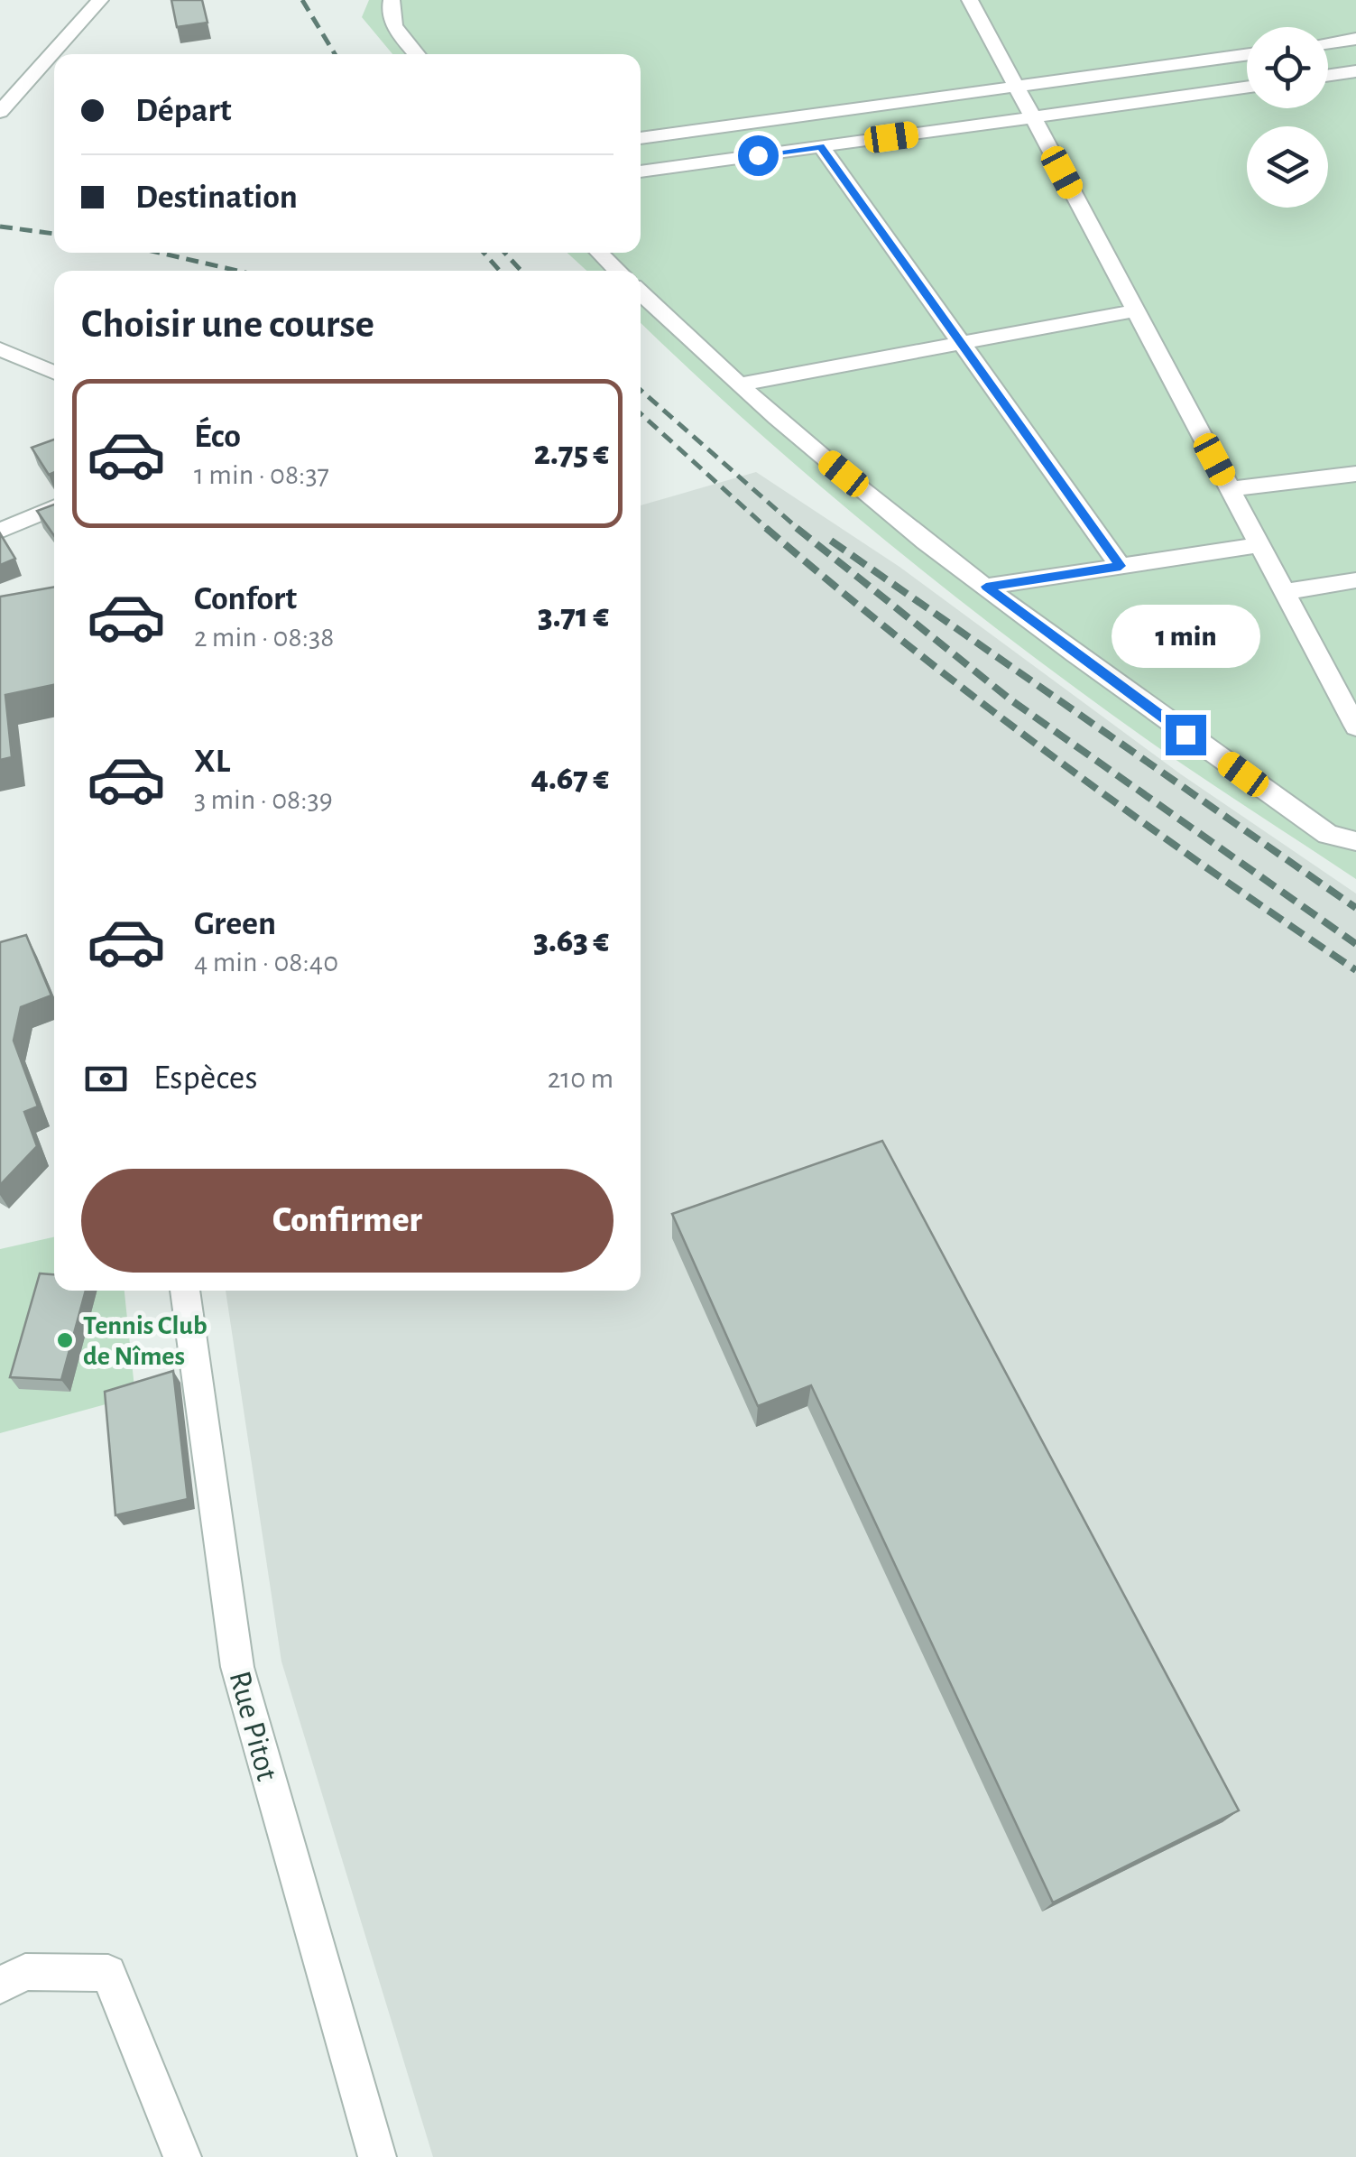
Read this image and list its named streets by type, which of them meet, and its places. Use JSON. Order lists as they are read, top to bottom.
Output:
{
  "streets": {
    "street": ["Rue Pitot"]
  },
  "places": ["Tennis Club de Nîmes"],
  "page": {
    "banner": ["Départ", "Destination"],
    "heading": "Choisir une course",
    "list": [
      {
        "name": "Éco",
        "note": "1 min · 08:37",
        "value": "2.75 €"
      },
      {
        "name": "Confort",
        "note": "2 min · 08:38",
        "value": "3.71 €"
      },
      {
        "name": "XL",
        "note": "3 min · 08:39",
        "value": "4.67 €"
      },
      {
        "name": "Green",
        "note": "4 min · 08:40",
        "value": "3.63 €"
      }
    ],
    "bubble": "1 min",
    "pay": ["Espèces", "210 m"],
    "buttons": "Confirmer"
  }
}
